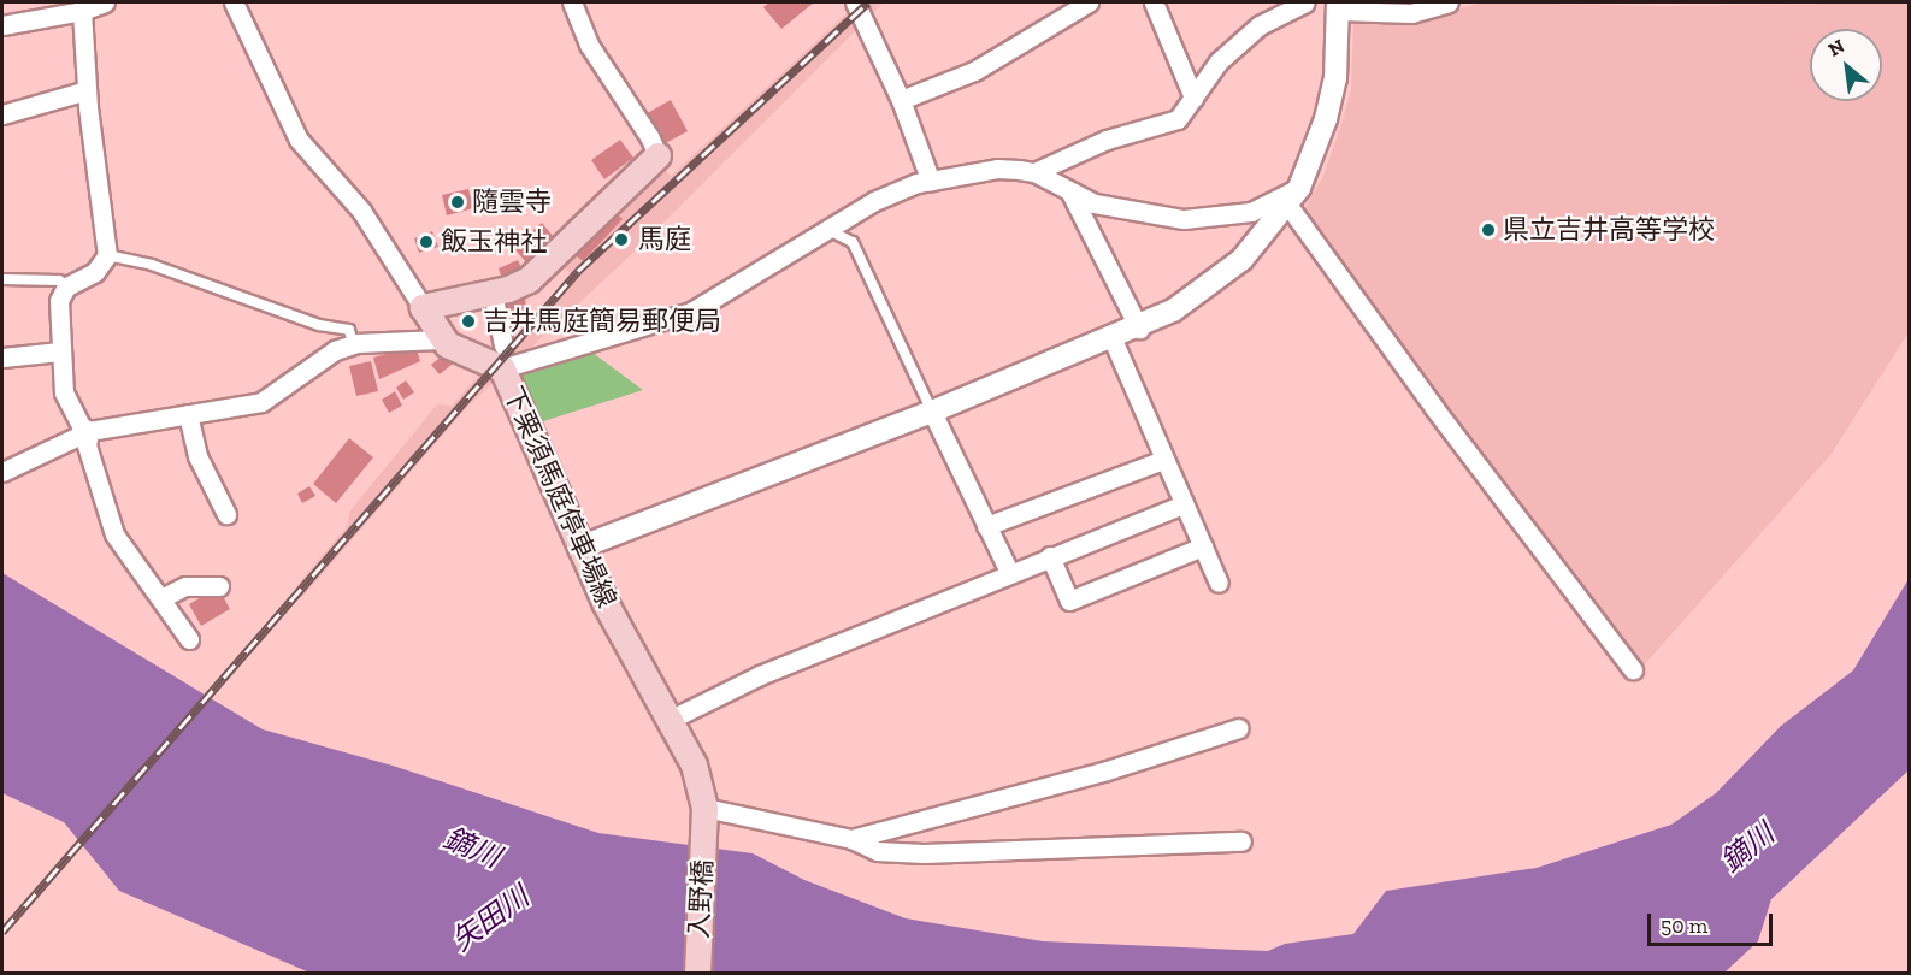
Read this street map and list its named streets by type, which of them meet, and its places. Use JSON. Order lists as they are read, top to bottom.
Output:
{
  "streets": {
    "main road": ["下栗須馬庭停車場線", "入野橋"]
  },
  "crossings": [
    ["下栗須馬庭停車場線", "入野橋"]
  ],
  "water": ["鏑川", "矢田川"],
  "places": [
    "隨雲寺",
    "県立吉井高等学校",
    "馬庭",
    "飯玉神社",
    "吉井馬庭簡易郵便局"
  ],
  "scale_bar": "50 m",
  "north": "top left"
}
